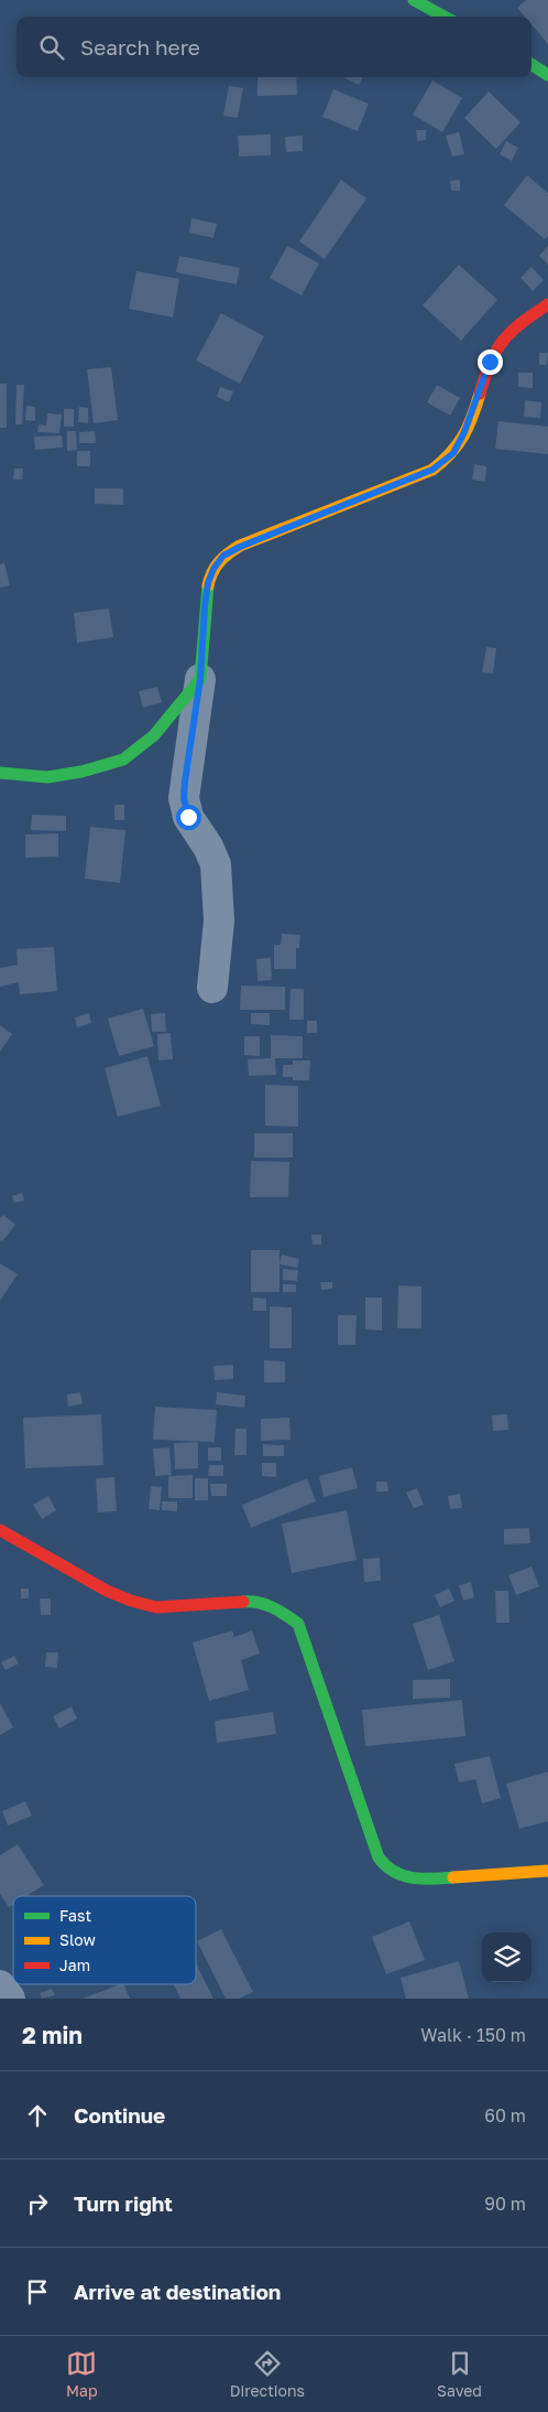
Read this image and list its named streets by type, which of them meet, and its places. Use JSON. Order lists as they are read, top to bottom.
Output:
{
  "legend": ["Fast", "Slow", "Jam"],
  "page": {
    "search": "Search here",
    "heading": ["2 min", "Walk · 150 m"],
    "list": [
      ["Continue", "60 m"],
      ["Turn right", "90 m"],
      "Arrive at destination"
    ],
    "nav": ["Map", "Directions", "Saved"]
  }
}
